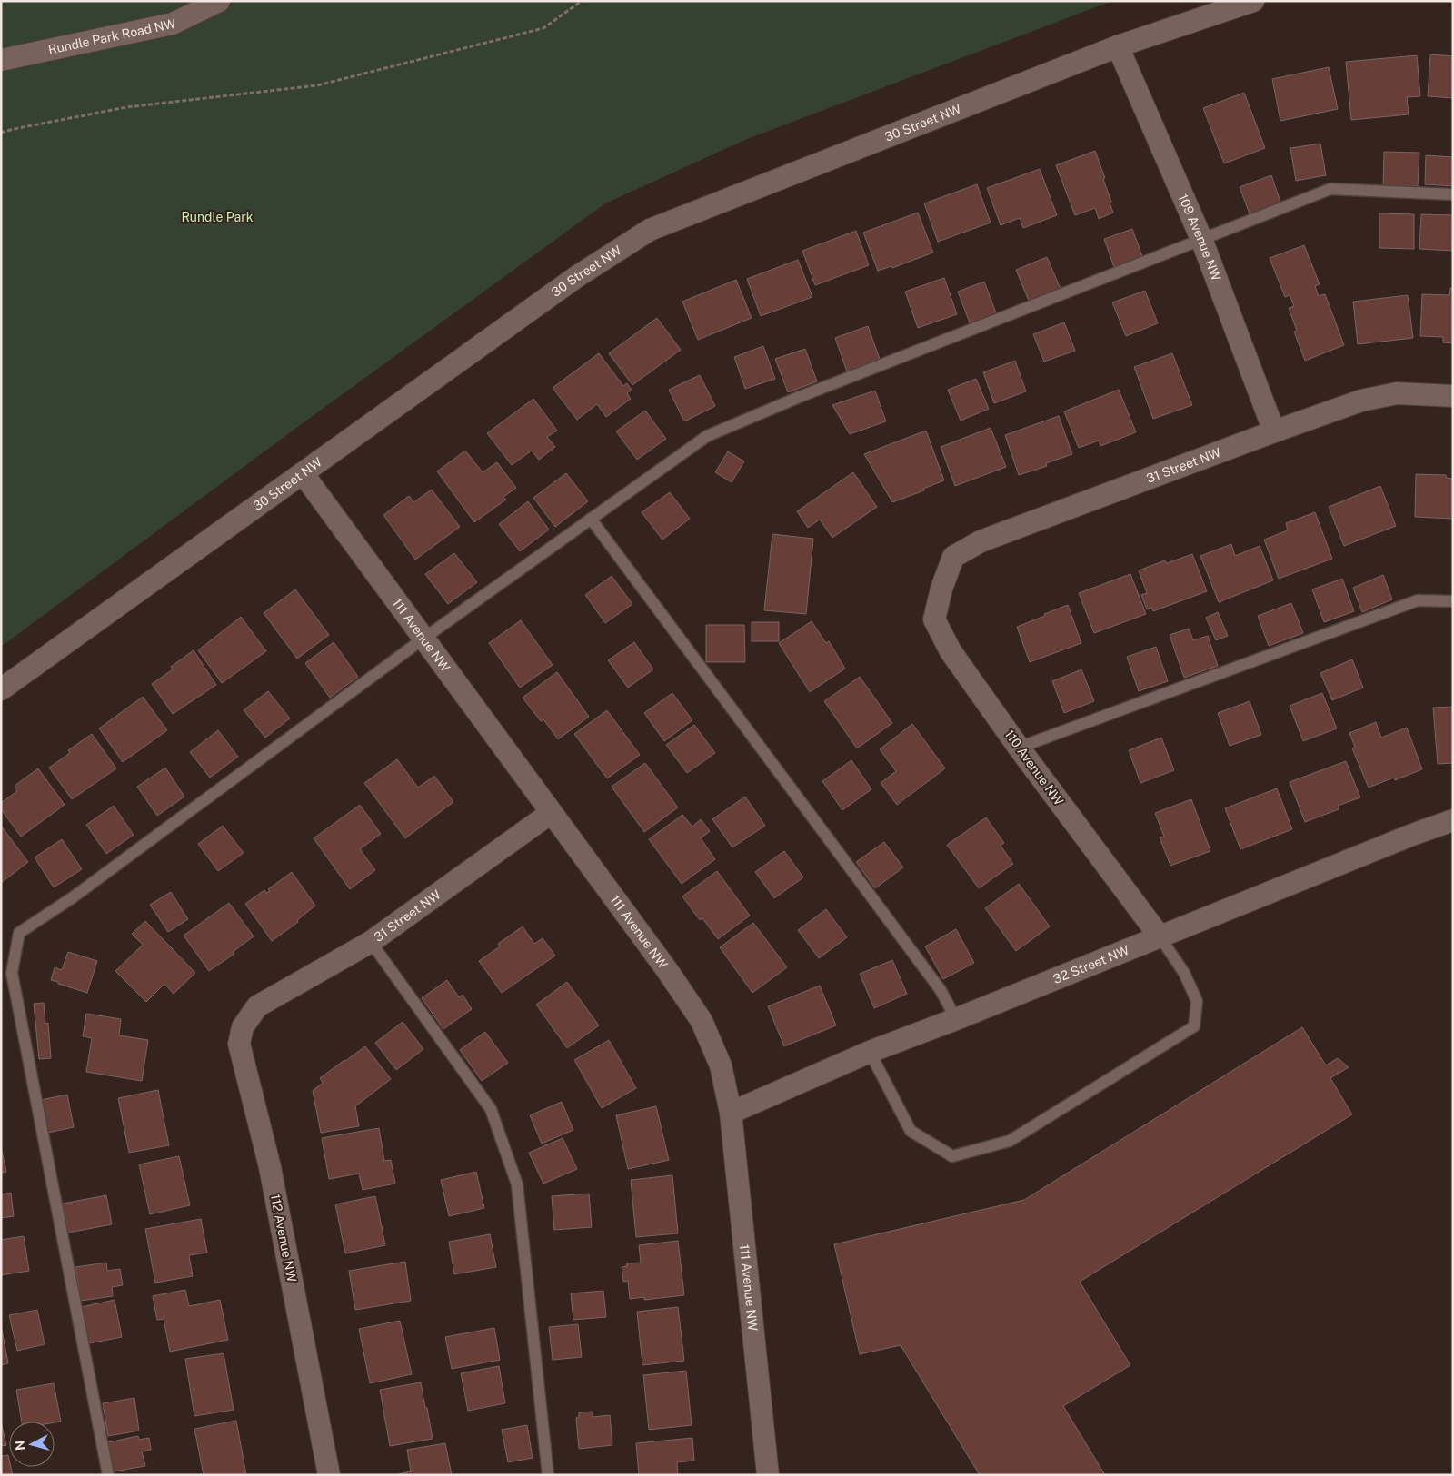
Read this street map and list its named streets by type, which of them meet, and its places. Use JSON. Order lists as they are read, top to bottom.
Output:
{
  "streets": {
    "street": [
      "Rundle Park Road NW",
      "30 Street NW",
      "109 Avenue NW",
      "31 Street NW",
      "111 Avenue NW",
      "110 Avenue NW",
      "32 Street NW",
      "112 Avenue NW"
    ]
  },
  "crossings": [
    ["30 Street NW", "109 Avenue NW"],
    ["30 Street NW", "111 Avenue NW"],
    ["109 Avenue NW", "31 Street NW"],
    ["31 Street NW", "111 Avenue NW"],
    ["31 Street NW", "110 Avenue NW"],
    ["31 Street NW", "112 Avenue NW"],
    ["111 Avenue NW", "32 Street NW"],
    ["110 Avenue NW", "32 Street NW"]
  ],
  "parks": ["Rundle Park"],
  "north": "left"
}
